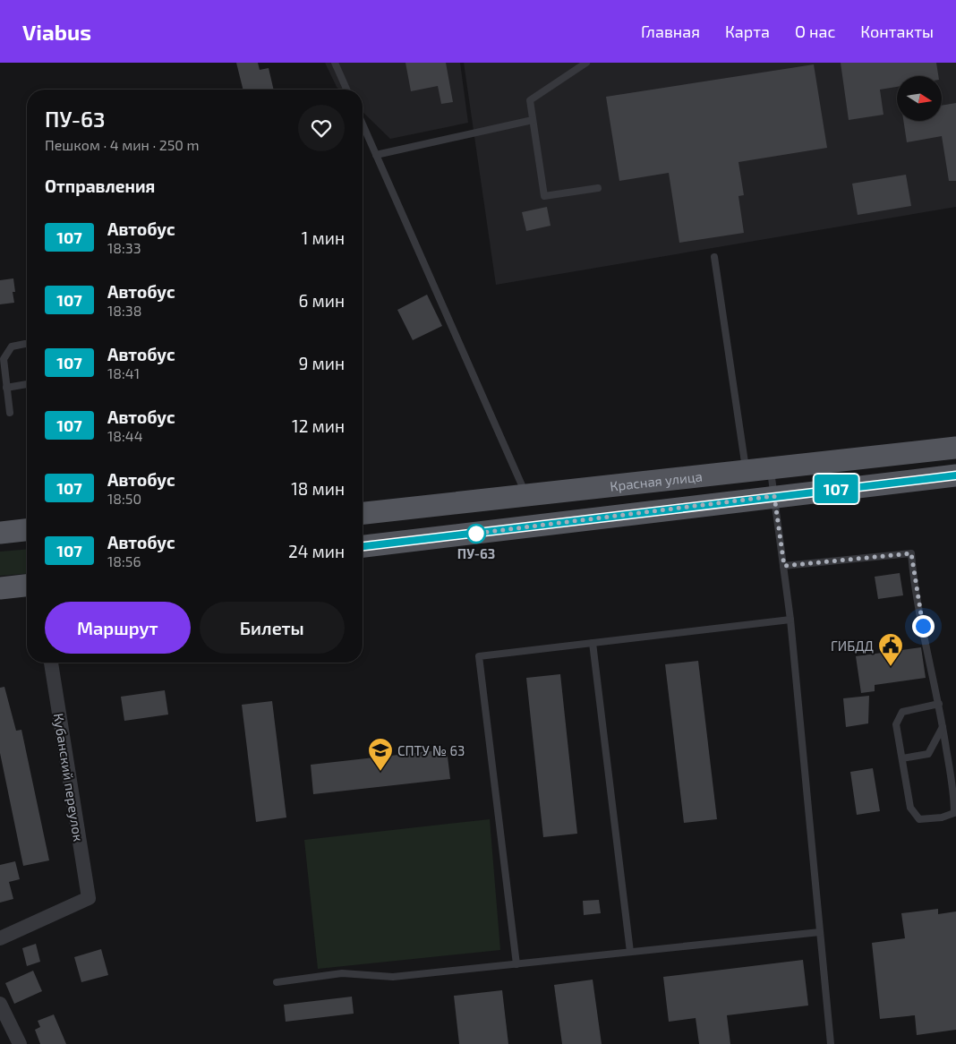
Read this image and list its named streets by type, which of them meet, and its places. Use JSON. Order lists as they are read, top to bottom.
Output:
{
  "streets": {
    "main road": ["Красная улица"],
    "street": ["Кубанский переулок"]
  },
  "places": {
    "other": ["ПУ-63"],
    "public building": ["ГИБДД"],
    "school or university": ["СПТУ № 63"]
  },
  "lines": ["bus line 107"],
  "north": "right",
  "page": {
    "header": "Viabus",
    "nav": [
      "Главная",
      "Карта",
      "О нас",
      "Контакты"
    ],
    "on_map": "107",
    "heading": [
      ["ПУ-63", "Пешком · 4 мин · 250 m"],
      "Отправления"
    ],
    "list": [
      {
        "mark": "107",
        "name": "Автобус",
        "note": "18:33",
        "value": "1 мин"
      },
      {
        "mark": "107",
        "name": "Автобус",
        "note": "18:38",
        "value": "6 мин"
      },
      {
        "mark": "107",
        "name": "Автобус",
        "note": "18:41",
        "value": "9 мин"
      },
      {
        "mark": "107",
        "name": "Автобус",
        "note": "18:44",
        "value": "12 мин"
      },
      {
        "mark": "107",
        "name": "Автобус",
        "note": "18:50",
        "value": "18 мин"
      },
      {
        "mark": "107",
        "name": "Автобус",
        "note": "18:56",
        "value": "24 мин"
      }
    ],
    "buttons": ["Маршрут", "Билеты"]
  }
}
